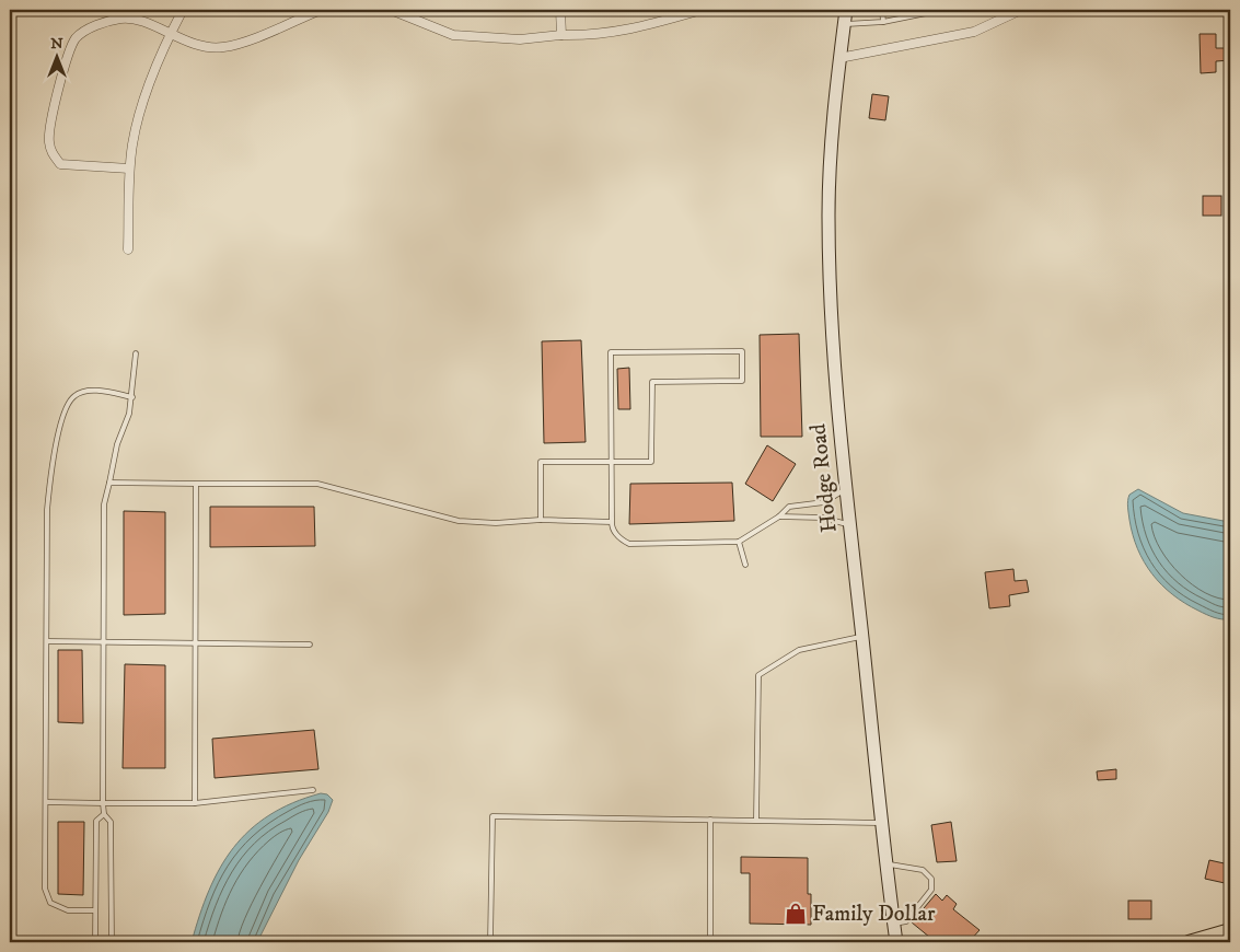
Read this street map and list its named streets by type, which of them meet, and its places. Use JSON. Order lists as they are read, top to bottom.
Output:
{
  "streets": {
    "main road": ["Hodge Road"]
  },
  "places": {
    "shop": ["Family Dollar"]
  },
  "north": "top"
}
